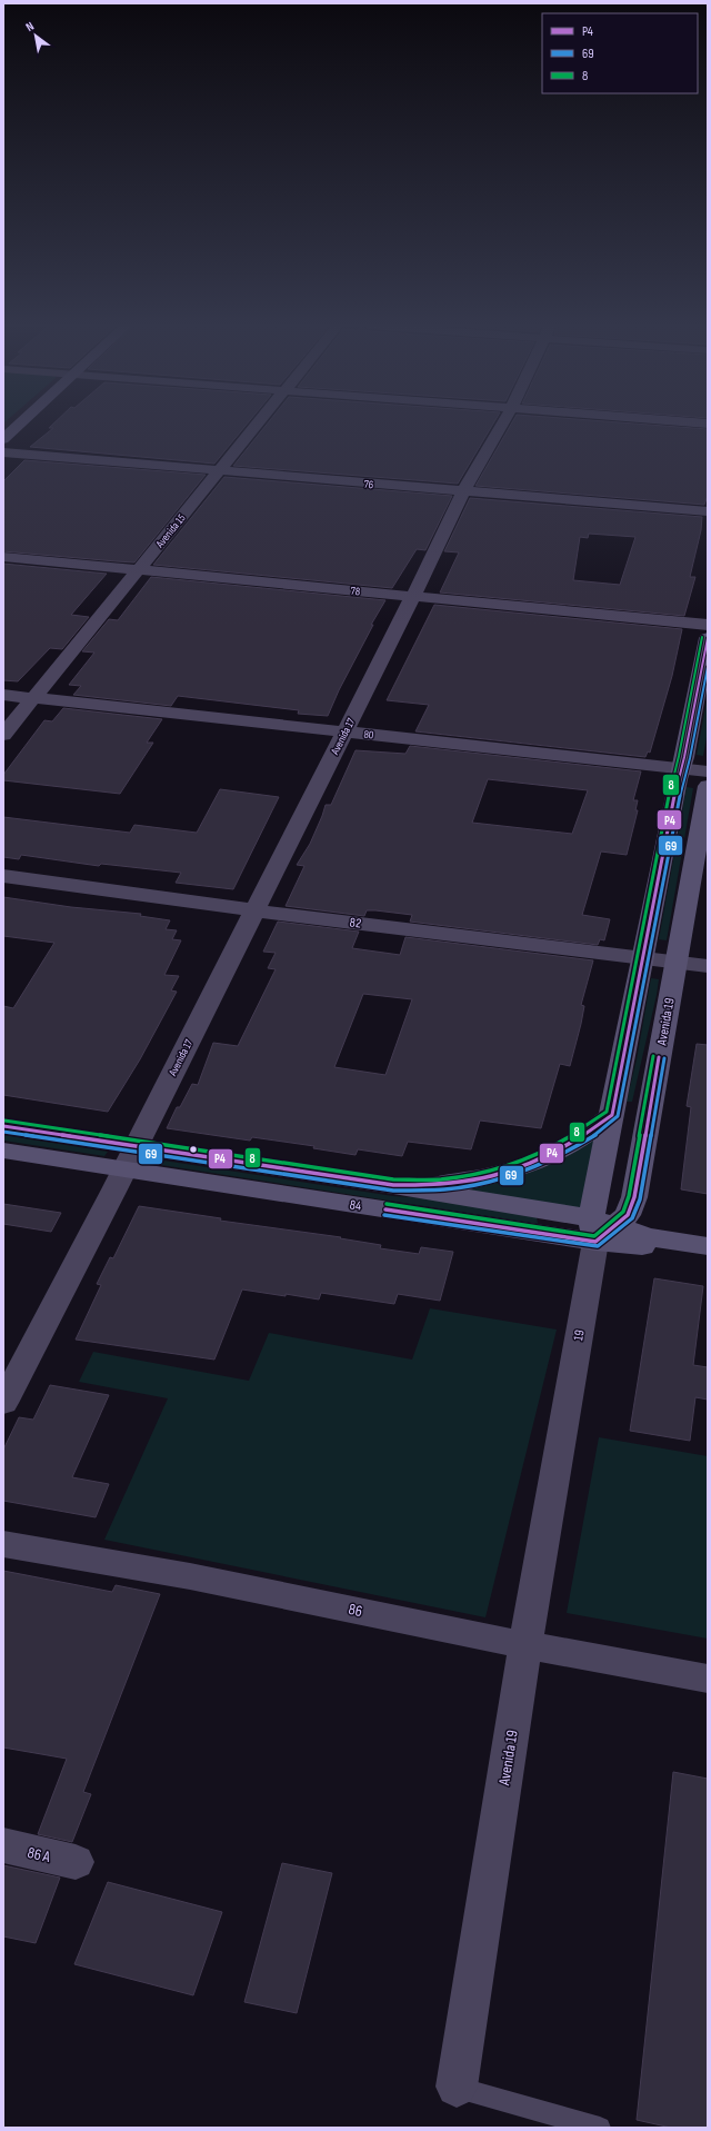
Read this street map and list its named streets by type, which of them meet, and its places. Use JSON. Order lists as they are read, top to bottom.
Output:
{
  "streets": {
    "main road": ["Avenida 19", "84"],
    "street": [
      "76",
      "Avenida 15",
      "78",
      "80",
      "Avenida 17",
      "82",
      "19",
      "86",
      "86 A"
    ]
  },
  "crossings": [
    ["76", "Avenida 15"],
    ["76", "Avenida 17"],
    ["Avenida 15", "78"],
    ["Avenida 15", "80"],
    ["78", "Avenida 17"],
    ["80", "Avenida 17"],
    ["Avenida 17", "82"],
    ["Avenida 17", "84"],
    ["82", "Avenida 19"],
    ["Avenida 19", "84"],
    ["Avenida 19", "19"],
    ["Avenida 19", "86"],
    ["84", "19"]
  ],
  "lines": ["transit line 8", "transit line P4", "transit line 69"],
  "legend": ["P4", "69", "8"],
  "north": "top left"
}
